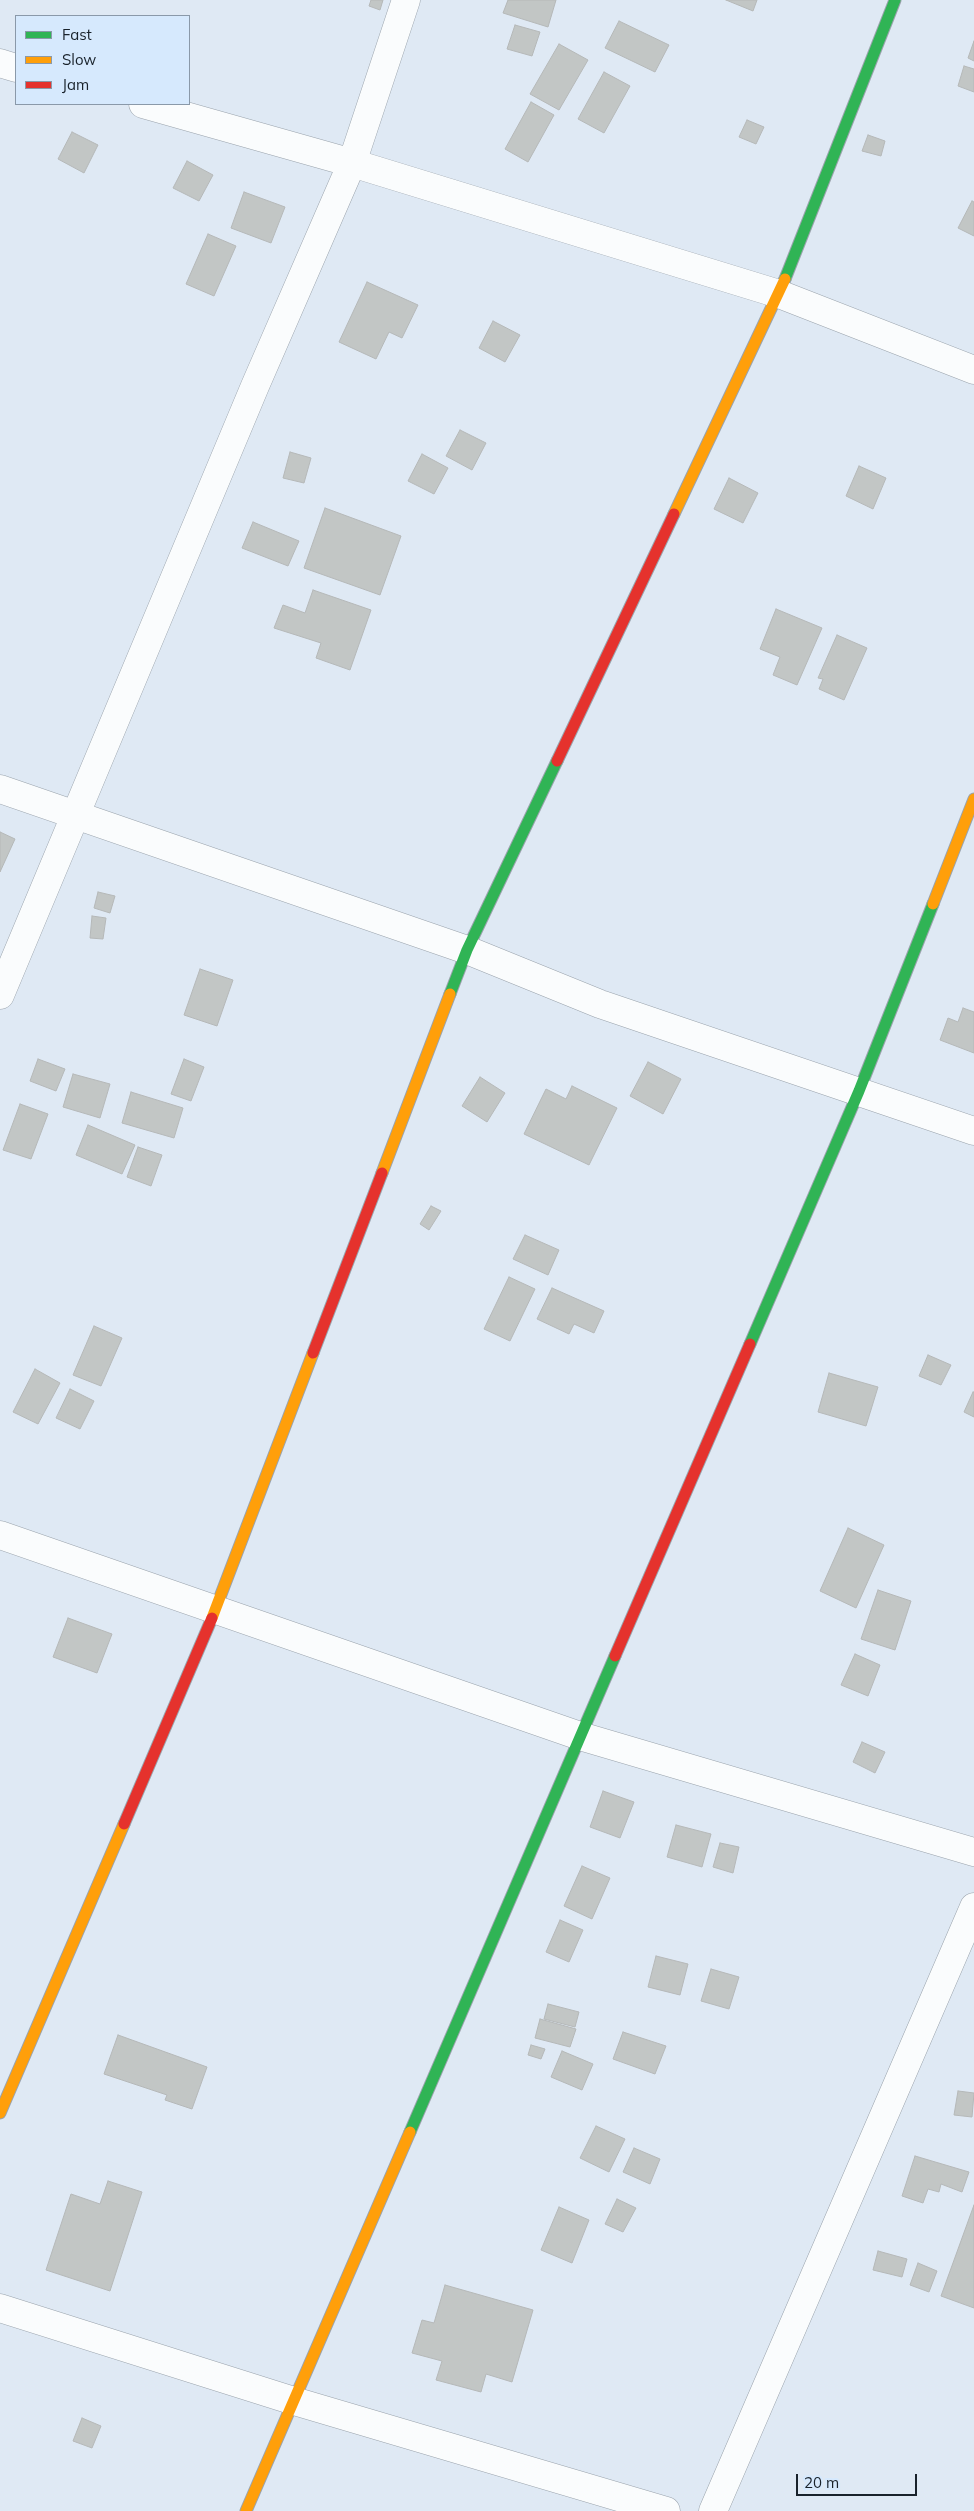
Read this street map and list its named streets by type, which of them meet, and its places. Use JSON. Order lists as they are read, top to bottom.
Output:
{
  "legend": ["Fast", "Slow", "Jam"],
  "scale_bar": "20 m"
}
